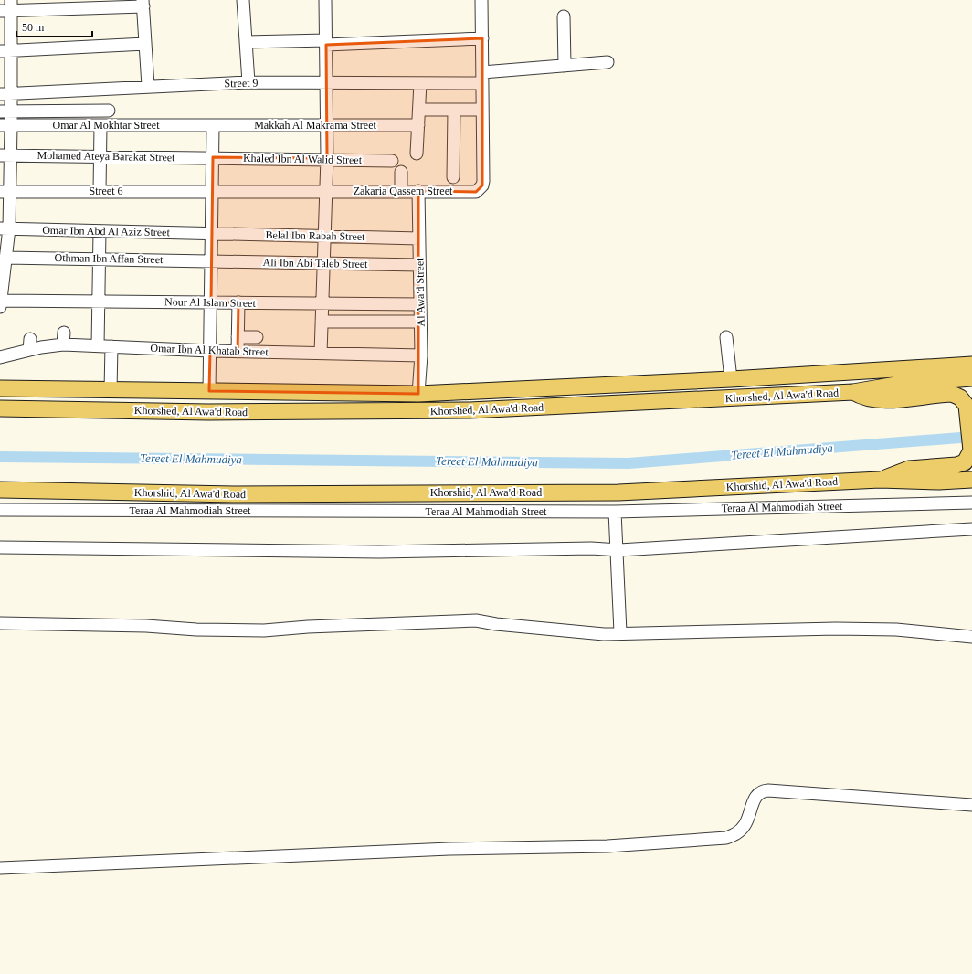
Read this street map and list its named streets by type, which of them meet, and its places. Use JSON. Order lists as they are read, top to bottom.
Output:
{
  "streets": {
    "main road": ["Khorshed, Al Awa'd Road", "Khorshid, Al Awa'd Road"],
    "street": [
      "Street 9",
      "Omar Al Mokhtar Street",
      "Makkah Al Makrama Street",
      "Mohamed Ateya Barakat Street",
      "Khaled Ibn Al Walid Street",
      "Street 6",
      "Zakaria Qassem Street",
      "Omar Ibn Abd Al Aziz Street",
      "Belal Ibn Rabah Street",
      "Othman Ibn Affan Street",
      "Ali Ibn Abi Taleb Street",
      "Al Awa'd Street",
      "Nour Al Islam Street",
      "Omar Ibn Al Khatab Street",
      "Teraa Al Mahmodiah Street"
    ]
  },
  "crossings": [
    ["Omar Al Mokhtar Street", "Makkah Al Makrama Street"],
    ["Mohamed Ateya Barakat Street", "Khaled Ibn Al Walid Street"],
    ["Street 6", "Zakaria Qassem Street"],
    ["Zakaria Qassem Street", "Al Awa'd Street"],
    ["Omar Ibn Abd Al Aziz Street", "Belal Ibn Rabah Street"],
    ["Belal Ibn Rabah Street", "Al Awa'd Street"],
    ["Othman Ibn Affan Street", "Ali Ibn Abi Taleb Street"],
    ["Ali Ibn Abi Taleb Street", "Al Awa'd Street"],
    ["Al Awa'd Street", "Nour Al Islam Street"],
    ["Al Awa'd Street", "Omar Ibn Al Khatab Street"],
    ["Al Awa'd Street", "Khorshed, Al Awa'd Road"]
  ],
  "water": ["Tereet El Mahmudiya"],
  "scale_bar": "50 m"
}
